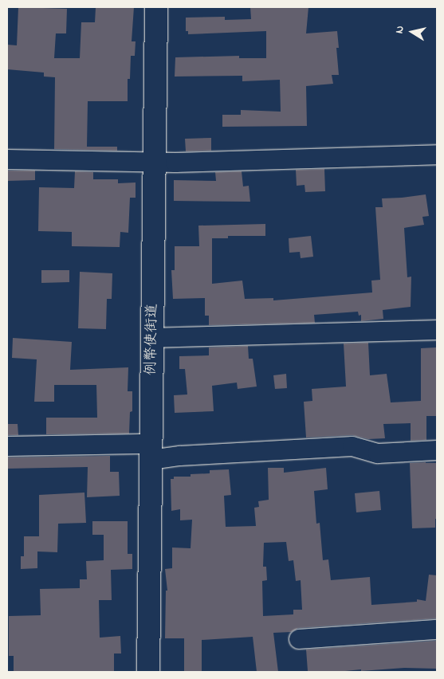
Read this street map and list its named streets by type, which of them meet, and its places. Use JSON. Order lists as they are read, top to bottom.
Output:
{
  "streets": {
    "main road": ["例幣使街道"]
  },
  "north": "left"
}
